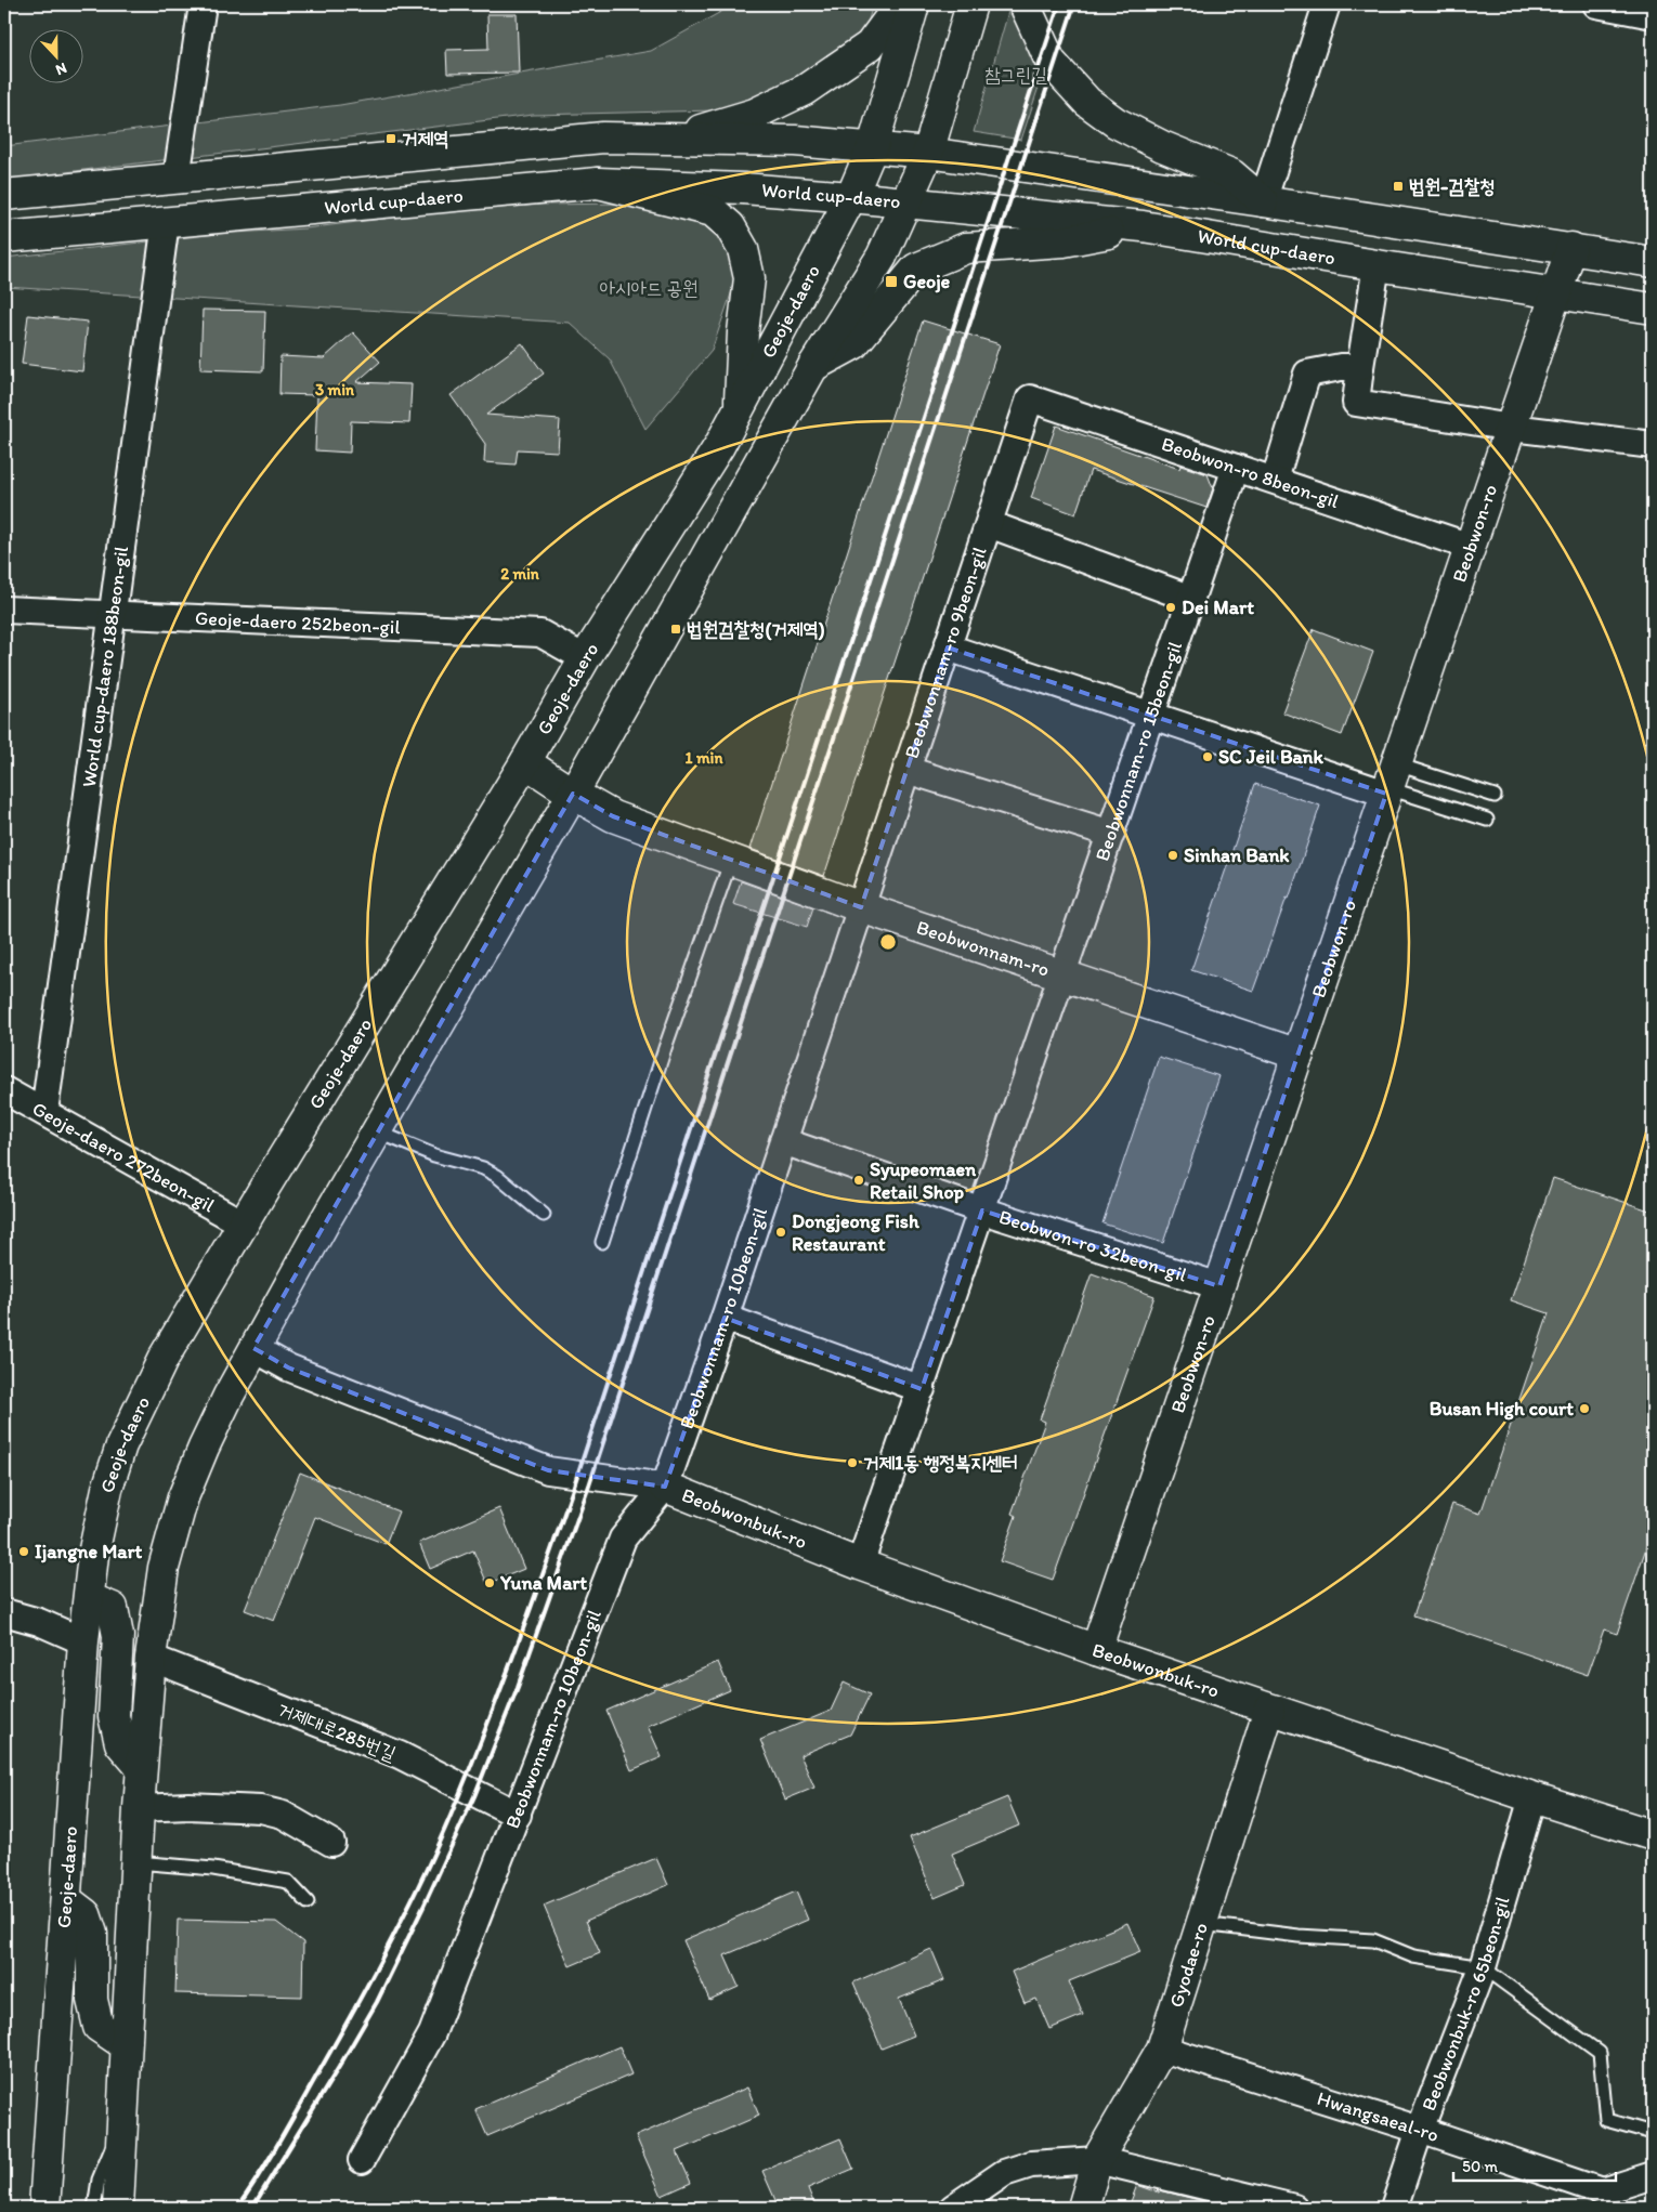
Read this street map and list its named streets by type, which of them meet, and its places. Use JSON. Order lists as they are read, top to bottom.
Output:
{
  "streets": {
    "main road": [
      "World cup-daero",
      "Geoje-daero",
      "Beobwon-ro",
      "Beobwonnam-ro",
      "Beobwonbuk-ro",
      "Gyodae-ro"
    ],
    "street": [
      "Beobwon-ro 8beon-gil",
      "Geoje-daero 252beon-gil",
      "Beobwonnam-ro 9beon-gil",
      "World cup-daero 188beon-gil",
      "Beobwonnam-ro 15beon-gil",
      "Geoje-daero 272beon-gil",
      "Beobwon-ro 32beon-gil",
      "Beobwonnam-ro 10beon-gil",
      "거제대로285번길",
      "Beobwonbuk-ro 65beon-gil",
      "Hwangsaeal-ro"
    ]
  },
  "crossings": [
    ["World cup-daero", "Geoje-daero"],
    ["World cup-daero", "Beobwon-ro"],
    ["World cup-daero", "World cup-daero 188beon-gil"],
    ["Geoje-daero", "Geoje-daero 252beon-gil"],
    ["Geoje-daero", "Beobwonnam-ro"],
    ["Geoje-daero", "Geoje-daero 272beon-gil"],
    ["Beobwon-ro 8beon-gil", "Beobwon-ro"],
    ["Beobwon-ro 8beon-gil", "Beobwonnam-ro 9beon-gil"],
    ["Beobwon-ro 8beon-gil", "Beobwonnam-ro 15beon-gil"],
    ["Beobwon-ro", "Beobwonnam-ro"],
    ["Beobwon-ro", "Beobwon-ro 32beon-gil"],
    ["Beobwon-ro", "Beobwonbuk-ro"],
    ["Geoje-daero 252beon-gil", "World cup-daero 188beon-gil"],
    ["Beobwonnam-ro 9beon-gil", "Beobwonnam-ro"],
    ["Beobwonnam-ro 9beon-gil", "Beobwonnam-ro 10beon-gil"],
    ["World cup-daero 188beon-gil", "Geoje-daero 272beon-gil"],
    ["Beobwonnam-ro 15beon-gil", "Beobwonnam-ro"],
    ["Beobwonnam-ro 15beon-gil", "Beobwon-ro 32beon-gil"],
    ["Beobwonnam-ro 15beon-gil", "Beobwonbuk-ro"],
    ["Beobwonnam-ro", "Beobwonnam-ro 10beon-gil"],
    ["Beobwon-ro 32beon-gil", "Beobwonnam-ro 10beon-gil"],
    ["Beobwonnam-ro 10beon-gil", "Beobwonbuk-ro"],
    ["Beobwonnam-ro 10beon-gil", "거제대로285번길"],
    ["Beobwonbuk-ro", "Gyodae-ro"],
    ["Beobwonbuk-ro", "Beobwonbuk-ro 65beon-gil"],
    ["Gyodae-ro", "Hwangsaeal-ro"],
    ["Beobwonbuk-ro 65beon-gil", "Hwangsaeal-ro"]
  ],
  "parks": ["참그린길", "아시아드 공원"],
  "places": {
    "transit": [
      "거제역",
      "법원-검찰청",
      "Geoje",
      "법원검찰청(거제역)"
    ],
    "other": [
      "Dei Mart",
      "SC Jeil Bank",
      "Sinhan Bank",
      "Syupeomaen Retail Shop",
      "Dongjeong Fish Restaurant",
      "Busan High court",
      "거제1동 행정복지센터",
      "Ijangne Mart",
      "Yuna Mart"
    ]
  },
  "scale_bar": "50 m",
  "north": "bottom",
  "rings": ["3 min", "2 min", "1 min"]
}
